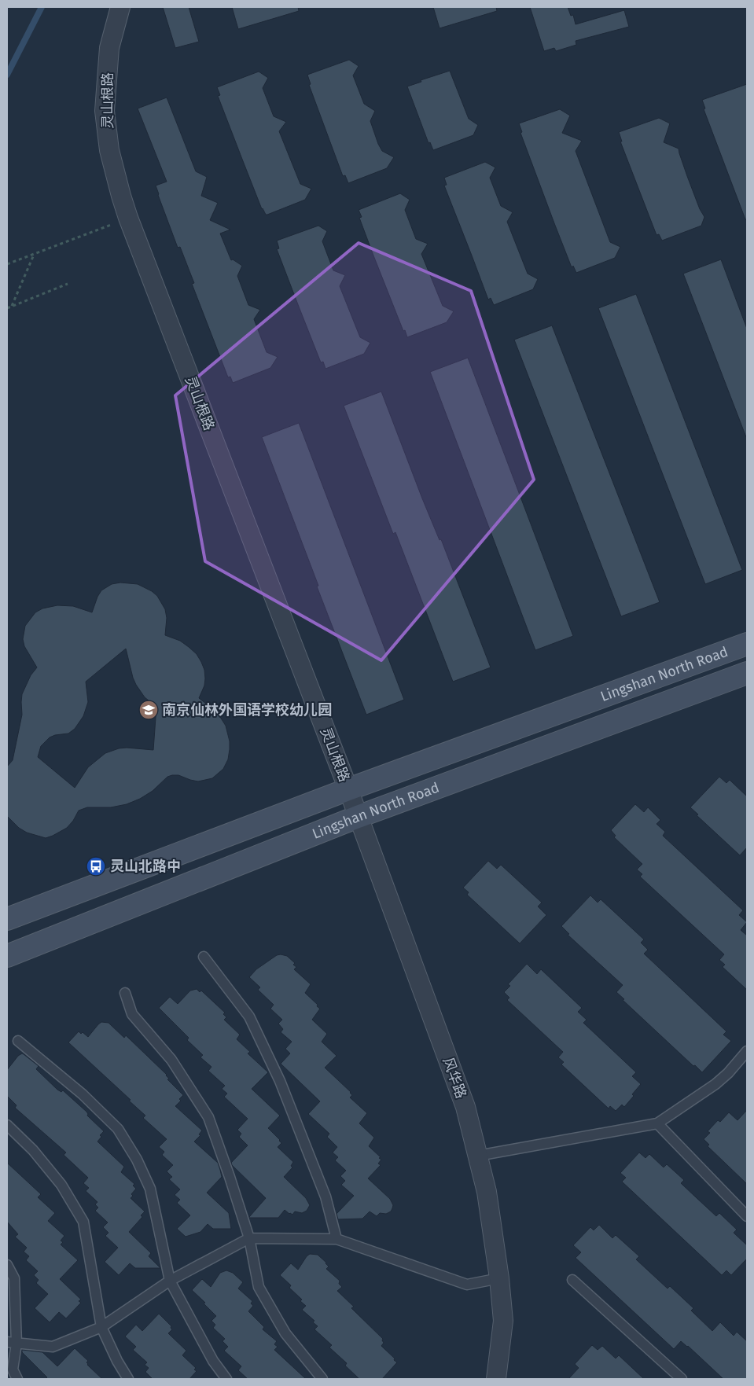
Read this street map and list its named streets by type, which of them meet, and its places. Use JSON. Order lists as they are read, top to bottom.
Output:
{
  "streets": {
    "main road": ["Lingshan North Road"],
    "street": ["灵山根路", "风华路"]
  },
  "crossings": [
    ["灵山根路", "Lingshan North Road"],
    ["灵山根路", "风华路"],
    ["Lingshan North Road", "风华路"]
  ],
  "places": {
    "school or university": ["南京仙林外国语学校幼儿园"],
    "bus stop": ["灵山北路中"]
  }
}
